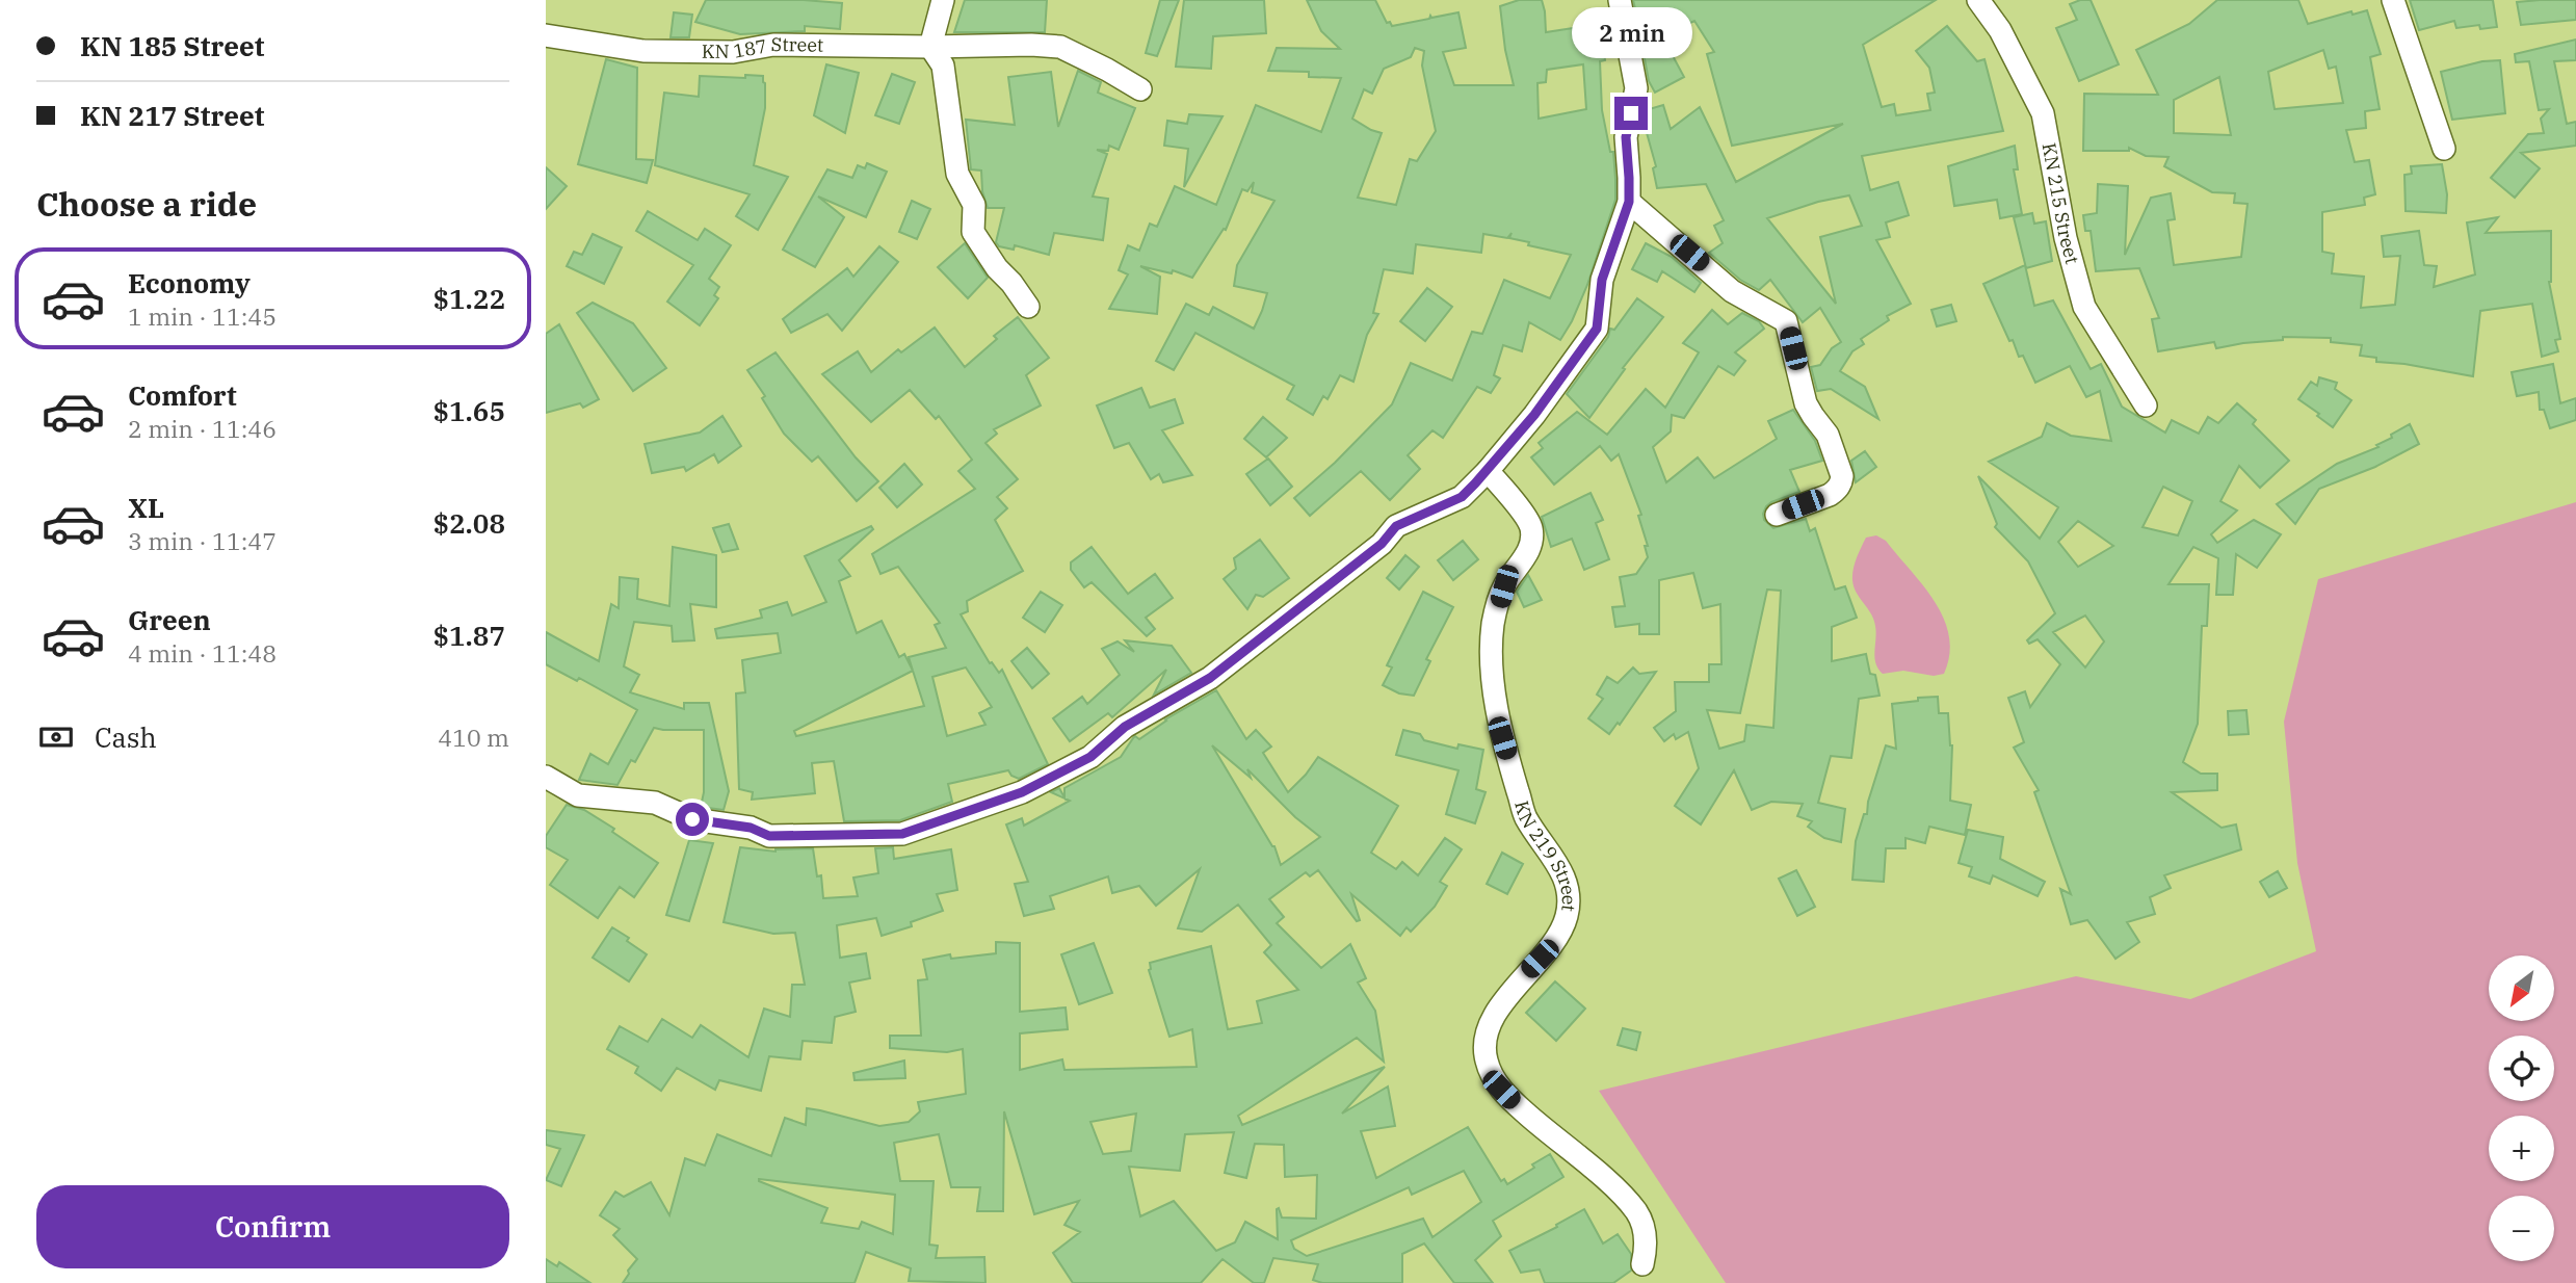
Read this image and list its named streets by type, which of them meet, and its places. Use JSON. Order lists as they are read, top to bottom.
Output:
{
  "streets": {
    "street": ["KN 187 Street", "KN 215 Street", "KN 219 Street"]
  },
  "north": "bottom left",
  "page": {
    "banner": ["KN 185 Street", "KN 217 Street"],
    "bubble": "2 min",
    "heading": "Choose a ride",
    "list": [
      {
        "name": "Economy",
        "note": "1 min · 11:45",
        "value": "$1.22"
      },
      {
        "name": "Comfort",
        "note": "2 min · 11:46",
        "value": "$1.65"
      },
      {
        "name": "XL",
        "note": "3 min · 11:47",
        "value": "$2.08"
      },
      {
        "name": "Green",
        "note": "4 min · 11:48",
        "value": "$1.87"
      }
    ],
    "pay": ["Cash", "410 m"],
    "map_buttons": ["+", "−"],
    "buttons": "Confirm"
  }
}
